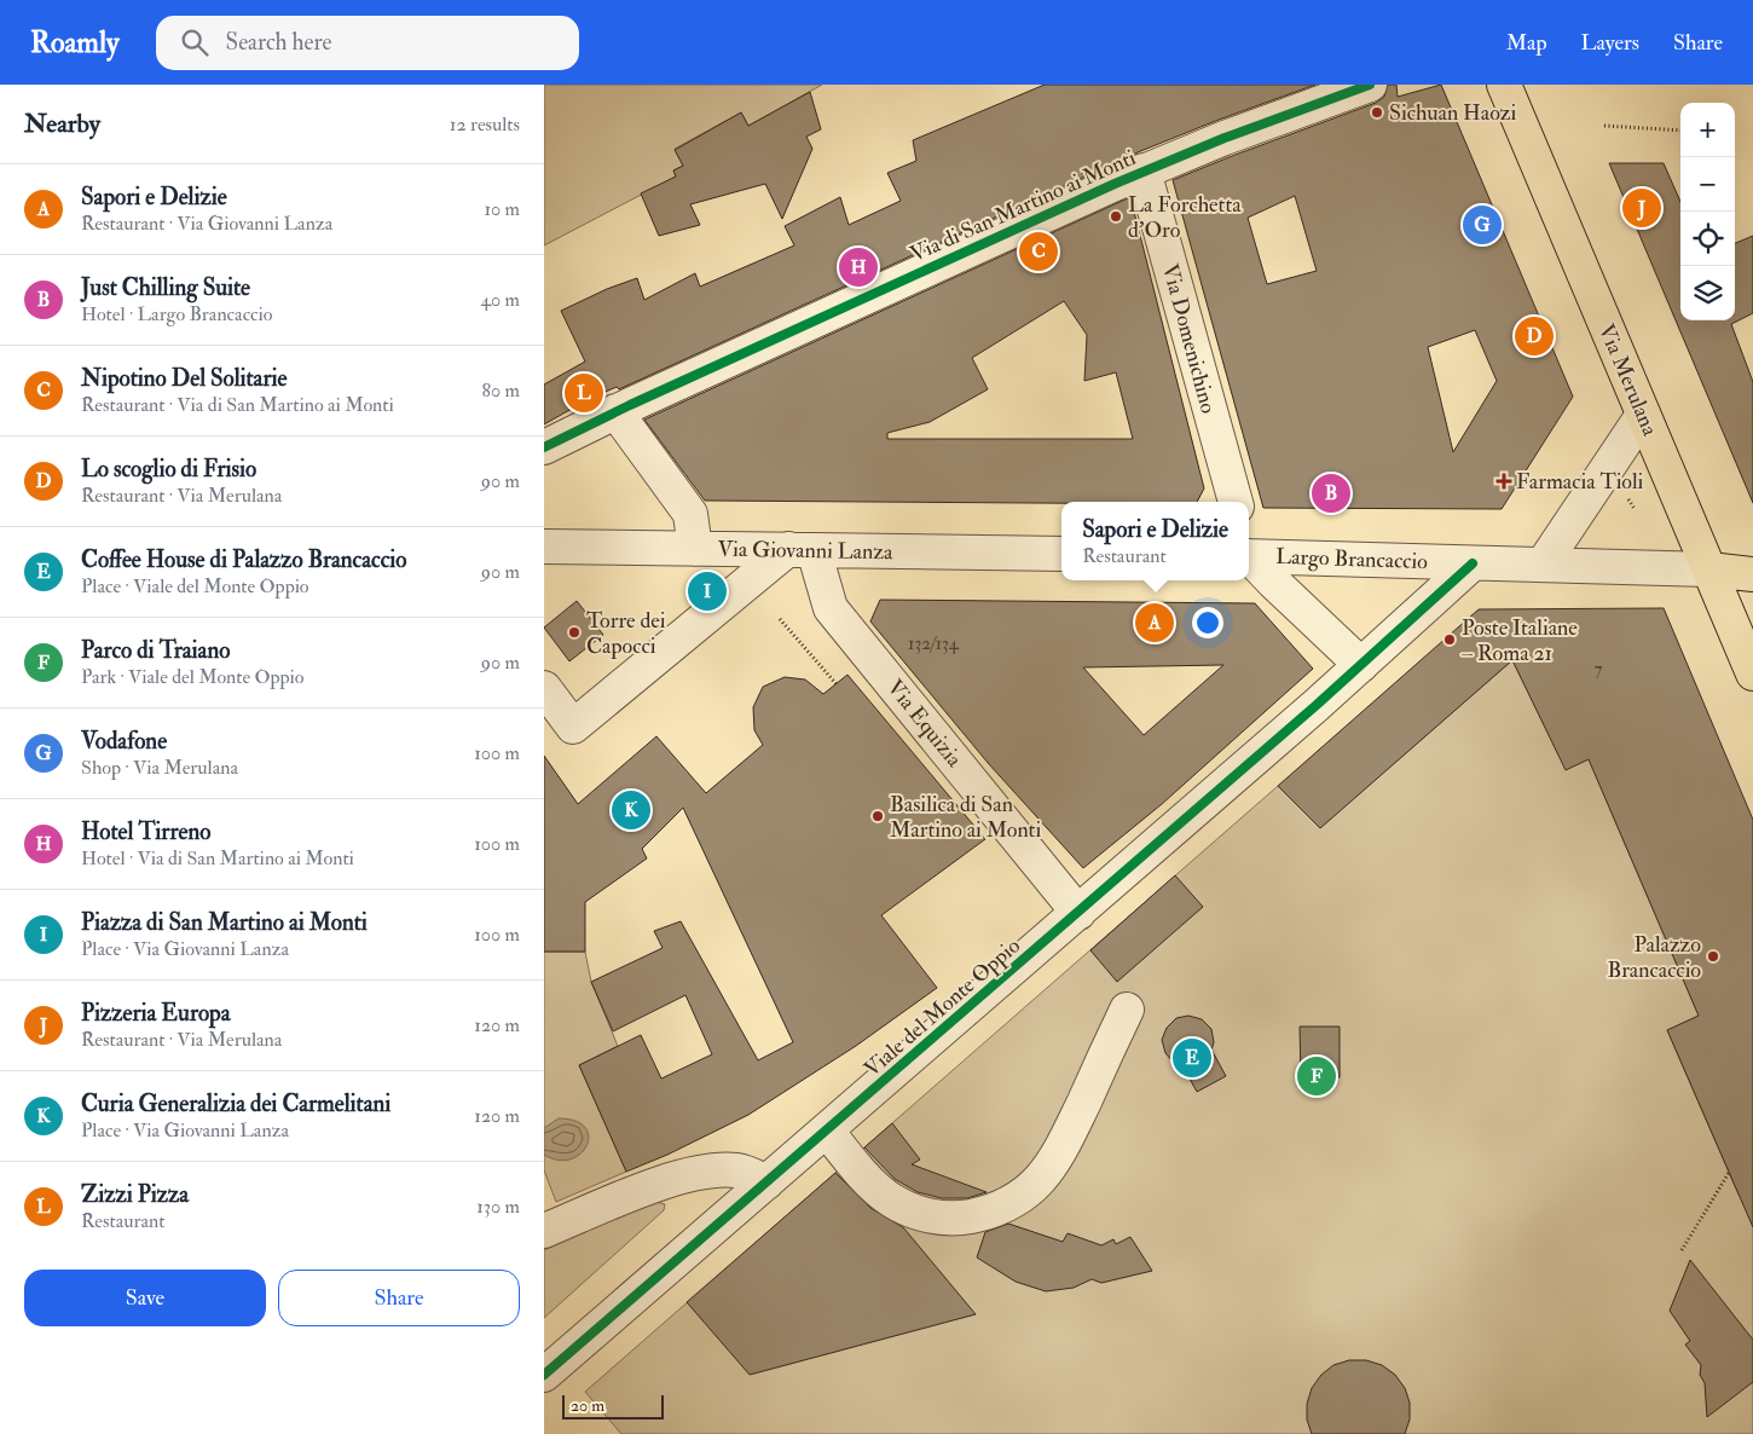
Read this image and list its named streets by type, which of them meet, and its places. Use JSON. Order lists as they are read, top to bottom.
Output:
{
  "streets": {
    "main road": ["Via Merulana"],
    "street": [
      "Via di San Martino ai Monti",
      "Via Domenichino",
      "Via Giovanni Lanza",
      "Largo Brancaccio",
      "Via Equizia",
      "Viale del Monte Oppio"
    ]
  },
  "crossings": [
    ["Via di San Martino ai Monti", "Via Domenichino"],
    ["Via Merulana", "Largo Brancaccio"],
    ["Via Giovanni Lanza", "Via Equizia"],
    ["Largo Brancaccio", "Viale del Monte Oppio"],
    ["Via Equizia", "Viale del Monte Oppio"]
  ],
  "places": {
    "other": [
      "Sichuan Haozi",
      "La Forchetta d'Oro",
      "Torre dei Capocci",
      "Poste Italiane – Roma 21",
      "Basilica di San Martino ai Monti",
      "Palazzo Brancaccio"
    ],
    "health": ["Farmacia Tioli"]
  },
  "house_numbers": ["132/134", "7"],
  "scale_bar": "20 m",
  "page": {
    "header": "Roamly",
    "search": "Search here",
    "nav": ["Map", "Layers", "Share"],
    "heading": ["Nearby", "12 results"],
    "map_buttons": ["+", "−"],
    "list": [
      {
        "mark": "A",
        "name": "Sapori e Delizie",
        "note": "Restaurant · Via Giovanni Lanza",
        "value": "10 m"
      },
      {
        "mark": "B",
        "name": "Just Chilling Suite",
        "note": "Hotel · Largo Brancaccio",
        "value": "40 m"
      },
      {
        "mark": "C",
        "name": "Nipotino Del Solitarie",
        "note": "Restaurant · Via di San Martino ai Monti",
        "value": "80 m"
      },
      {
        "mark": "D",
        "name": "Lo scoglio di Frisio",
        "note": "Restaurant · Via Merulana",
        "value": "90 m"
      },
      {
        "mark": "E",
        "name": "Coffee House di Palazzo Brancaccio",
        "note": "Place · Viale del Monte Oppio",
        "value": "90 m"
      },
      {
        "mark": "F",
        "name": "Parco di Traiano",
        "note": "Park · Viale del Monte Oppio",
        "value": "90 m"
      },
      {
        "mark": "G",
        "name": "Vodafone",
        "note": "Shop · Via Merulana",
        "value": "100 m"
      },
      {
        "mark": "H",
        "name": "Hotel Tirreno",
        "note": "Hotel · Via di San Martino ai Monti",
        "value": "100 m"
      },
      {
        "mark": "I",
        "name": "Piazza di San Martino ai Monti",
        "note": "Place · Via Giovanni Lanza",
        "value": "100 m"
      },
      {
        "mark": "J",
        "name": "Pizzeria Europa",
        "note": "Restaurant · Via Merulana",
        "value": "120 m"
      },
      {
        "mark": "K",
        "name": "Curia Generalizia dei Carmelitani",
        "note": "Place · Via Giovanni Lanza",
        "value": "120 m"
      },
      {
        "mark": "L",
        "name": "Zizzi Pizza",
        "note": "Restaurant",
        "value": "130 m"
      }
    ],
    "pins": [
      "J",
      "G",
      "C",
      "H",
      "D",
      "L",
      "B",
      "I",
      "A",
      "K",
      "E",
      "F"
    ],
    "popup": ["Sapori e Delizie", "Restaurant"],
    "buttons": ["Save", "Share"],
    "scale": "20 m"
  }
}
